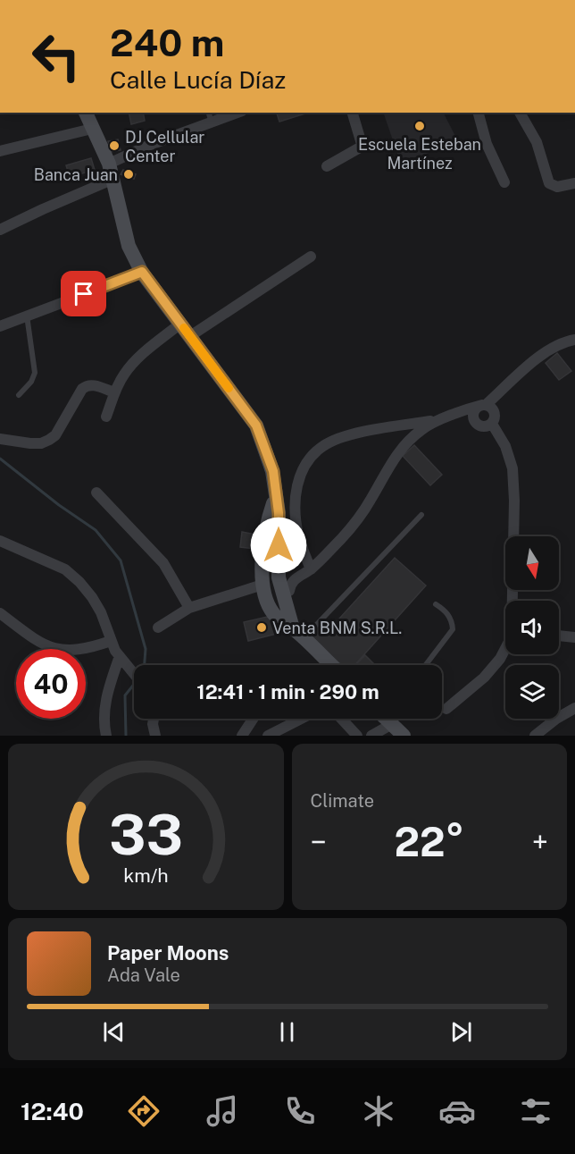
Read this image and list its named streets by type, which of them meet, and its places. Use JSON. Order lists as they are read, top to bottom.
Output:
{
  "places": [
    "Escuela Esteban Martínez",
    "DJ Cellular Center",
    "Banca Juan",
    "Venta BNM S.R.L."
  ],
  "north": "bottom",
  "page": {
    "turn": ["240 m", "Calle Lucía Díaz"],
    "limit": "40",
    "trip": "12:41 · 1 min · 290 m",
    "tile": "Climate",
    "heat": ["−", "22°", "+"],
    "song": ["Paper Moons", "Ada Vale"],
    "tabs": "12:40",
    "gauge": ["33", "km/h"]
  }
}
